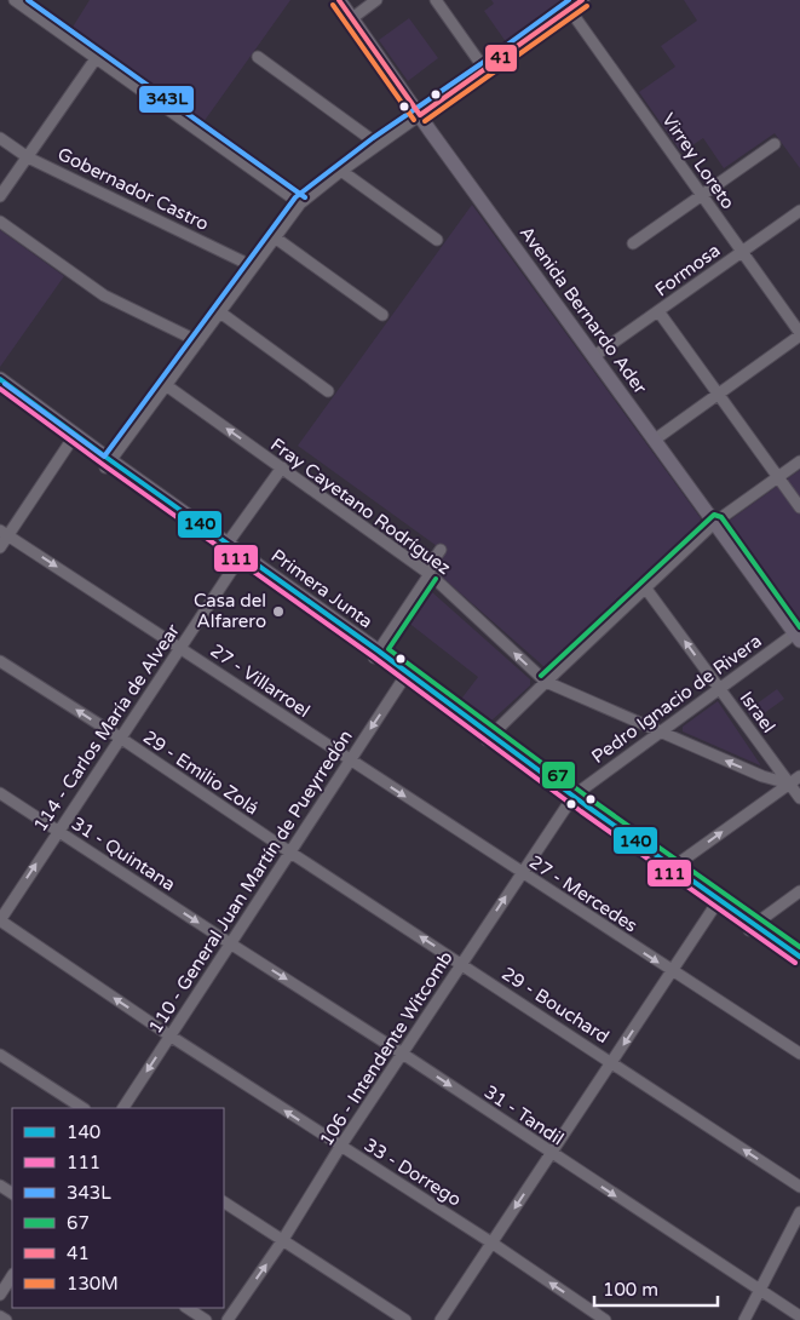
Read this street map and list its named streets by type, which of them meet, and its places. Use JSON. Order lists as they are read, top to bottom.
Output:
{
  "streets": {
    "main road": ["Avenida Bernardo Ader", "Primera Junta"],
    "street": [
      "Virrey Loreto",
      "Gobernador Castro",
      "Formosa",
      "Fray Cayetano Rodríguez",
      "27 - Villarroel",
      "Pedro Ignacio de Rivera",
      "Israel",
      "114 - Carlos María de Alvear",
      "29 - Emilio Zolá",
      "31 - Quintana",
      "110 - General Juan Martín de Pueyrredón",
      "27 - Mercedes",
      "29 - Bouchard",
      "106 - Intendente Witcomb",
      "31 - Tandil",
      "33 - Dorrego"
    ]
  },
  "crossings": [
    ["Virrey Loreto", "Formosa"],
    ["Formosa", "Avenida Bernardo Ader"],
    ["Avenida Bernardo Ader", "Pedro Ignacio de Rivera"],
    ["Fray Cayetano Rodríguez", "Pedro Ignacio de Rivera"],
    ["Fray Cayetano Rodríguez", "Israel"],
    ["Primera Junta", "Pedro Ignacio de Rivera"],
    ["Primera Junta", "114 - Carlos María de Alvear"],
    ["Primera Junta", "110 - General Juan Martín de Pueyrredón"],
    ["Primera Junta", "106 - Intendente Witcomb"],
    ["27 - Villarroel", "114 - Carlos María de Alvear"],
    ["27 - Villarroel", "110 - General Juan Martín de Pueyrredón"],
    ["27 - Villarroel", "27 - Mercedes"],
    ["Pedro Ignacio de Rivera", "Israel"],
    ["Pedro Ignacio de Rivera", "106 - Intendente Witcomb"],
    ["114 - Carlos María de Alvear", "29 - Emilio Zolá"],
    ["114 - Carlos María de Alvear", "31 - Quintana"],
    ["114 - Carlos María de Alvear", "33 - Dorrego"],
    ["29 - Emilio Zolá", "110 - General Juan Martín de Pueyrredón"],
    ["29 - Emilio Zolá", "29 - Bouchard"],
    ["31 - Quintana", "110 - General Juan Martín de Pueyrredón"],
    ["31 - Quintana", "31 - Tandil"],
    ["110 - General Juan Martín de Pueyrredón", "27 - Mercedes"],
    ["110 - General Juan Martín de Pueyrredón", "29 - Bouchard"],
    ["110 - General Juan Martín de Pueyrredón", "31 - Tandil"],
    ["110 - General Juan Martín de Pueyrredón", "33 - Dorrego"],
    ["27 - Mercedes", "106 - Intendente Witcomb"],
    ["29 - Bouchard", "106 - Intendente Witcomb"],
    ["106 - Intendente Witcomb", "31 - Tandil"],
    ["106 - Intendente Witcomb", "33 - Dorrego"]
  ],
  "one_way": [
    "27 - Villarroel",
    "Israel",
    "29 - Emilio Zolá",
    "31 - Quintana",
    "110 - General Juan Martín de Pueyrredón",
    "27 - Mercedes",
    "29 - Bouchard",
    "31 - Tandil",
    "33 - Dorrego"
  ],
  "places": ["Casa del Alfarero"],
  "lines": [
    "transit line 343L",
    "transit line 41",
    "transit line 130M",
    "transit line 140",
    "transit line 111",
    "transit line 67"
  ],
  "legend": [
    "140",
    "111",
    "343L",
    "67",
    "41",
    "130M"
  ],
  "scale_bar": "100 m"
}
